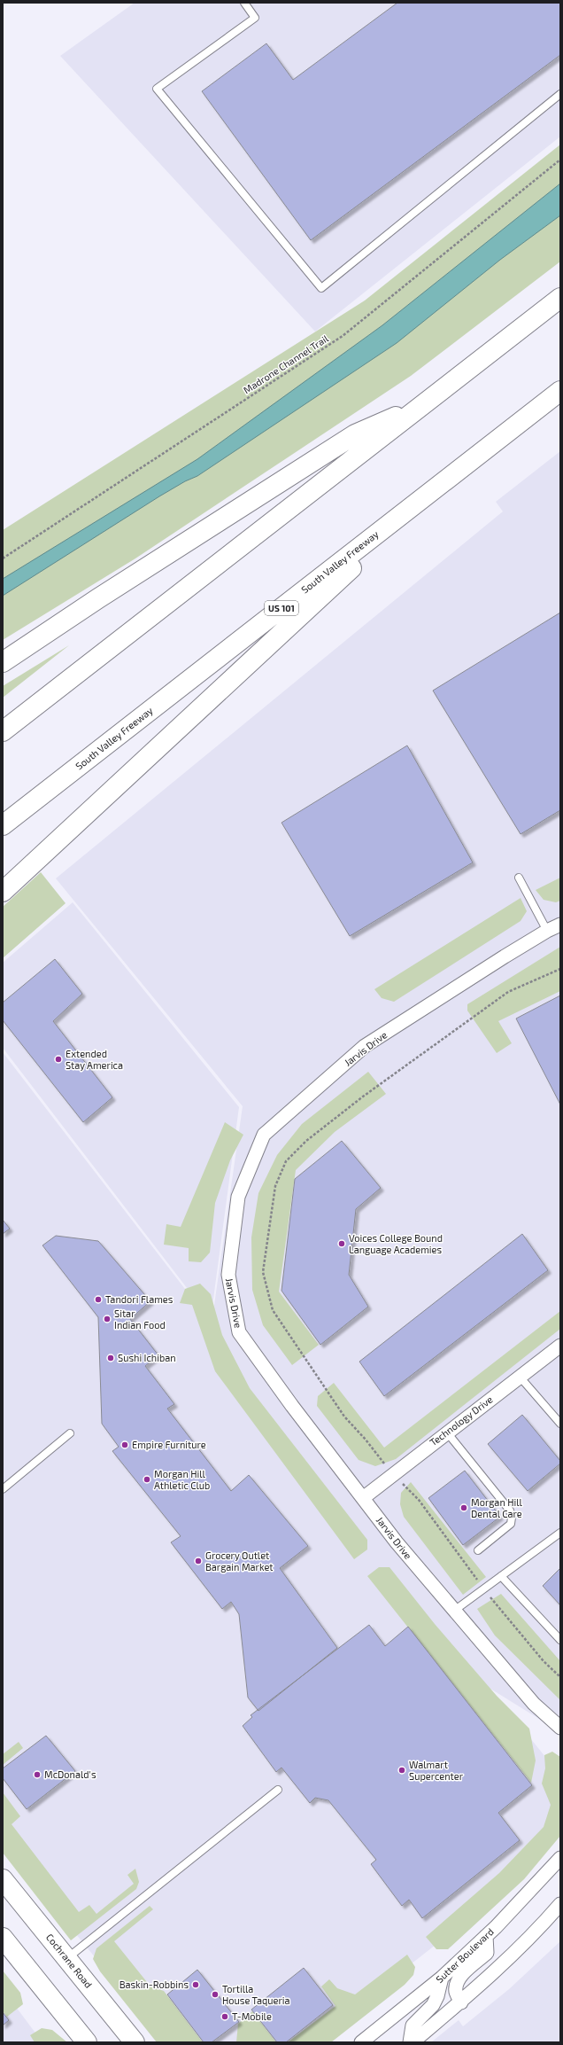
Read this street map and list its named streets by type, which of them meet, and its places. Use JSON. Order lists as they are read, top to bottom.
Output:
{
  "streets": {
    "main road": ["South Valley Freeway", "US 101", "Cochrane Road"],
    "street": ["Jarvis Drive", "Technology Drive", "Sutter Boulevard"],
    "path": ["Madrone Channel Trail"]
  },
  "crossings": [
    ["Jarvis Drive", "Technology Drive"]
  ],
  "places": [
    "Extended Stay America",
    "Voices College Bound Language Academies",
    "Tandori Flames",
    "Sitar Indian Food",
    "Sushi Ichiban",
    "Empire Furniture",
    "Morgan Hill Athletic Club",
    "Morgan Hill Dental Care",
    "Grocery Outlet Bargain Market",
    "Walmart Supercenter",
    "McDonald's",
    "Baskin-Robbins",
    "Tortilla House Taqueria",
    "T-Mobile"
  ]
}
